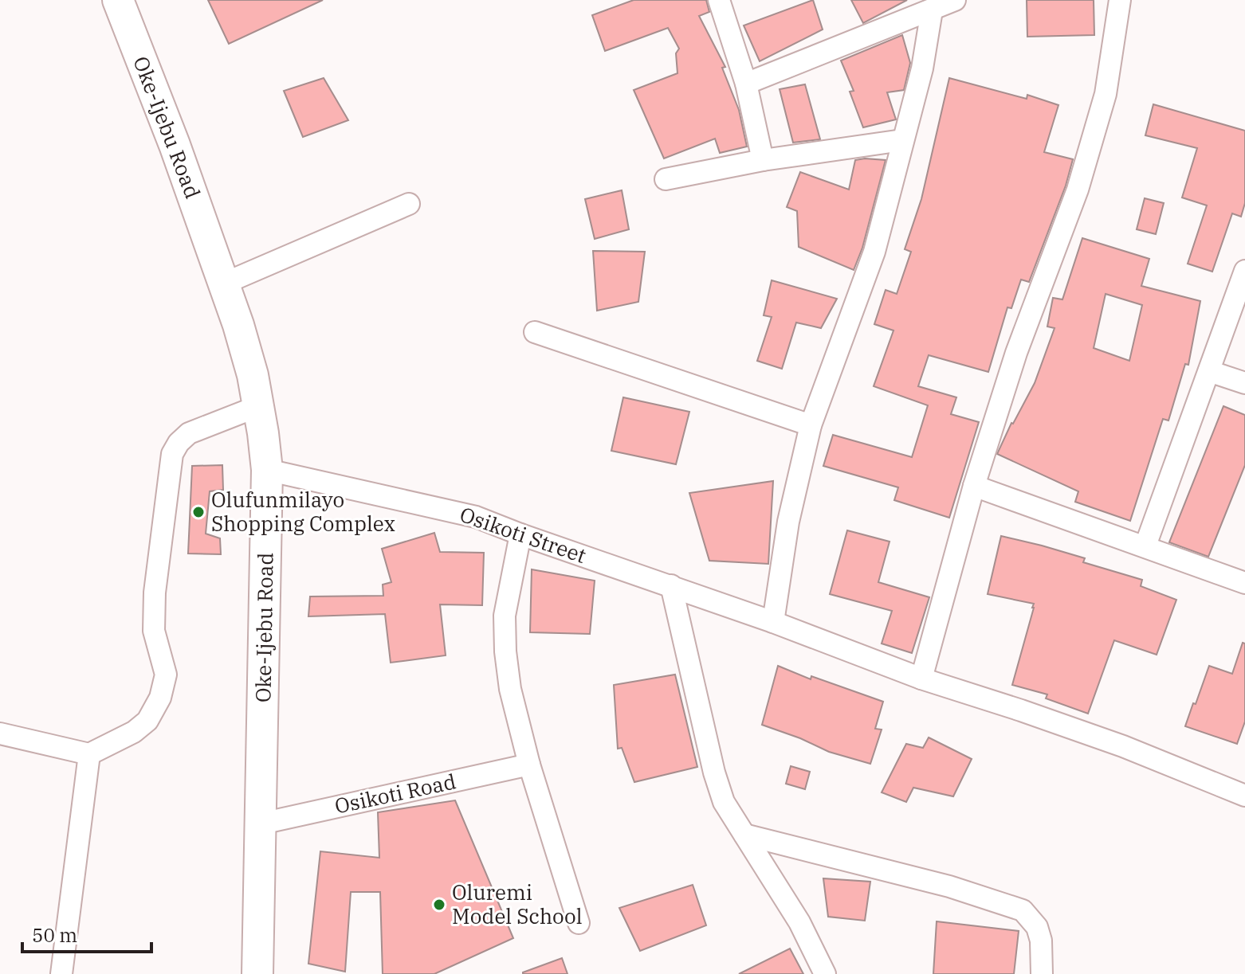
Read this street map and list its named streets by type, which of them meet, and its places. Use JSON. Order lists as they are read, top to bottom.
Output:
{
  "streets": {
    "main road": ["Oke-Ijebu Road"],
    "street": ["Osikoti Street", "Osikoti Road"]
  },
  "crossings": [
    ["Oke-Ijebu Road", "Osikoti Street"],
    ["Oke-Ijebu Road", "Osikoti Road"]
  ],
  "places": ["Olufunmilayo Shopping Complex", "Oluremi Model School"],
  "scale_bar": "50 m"
}
